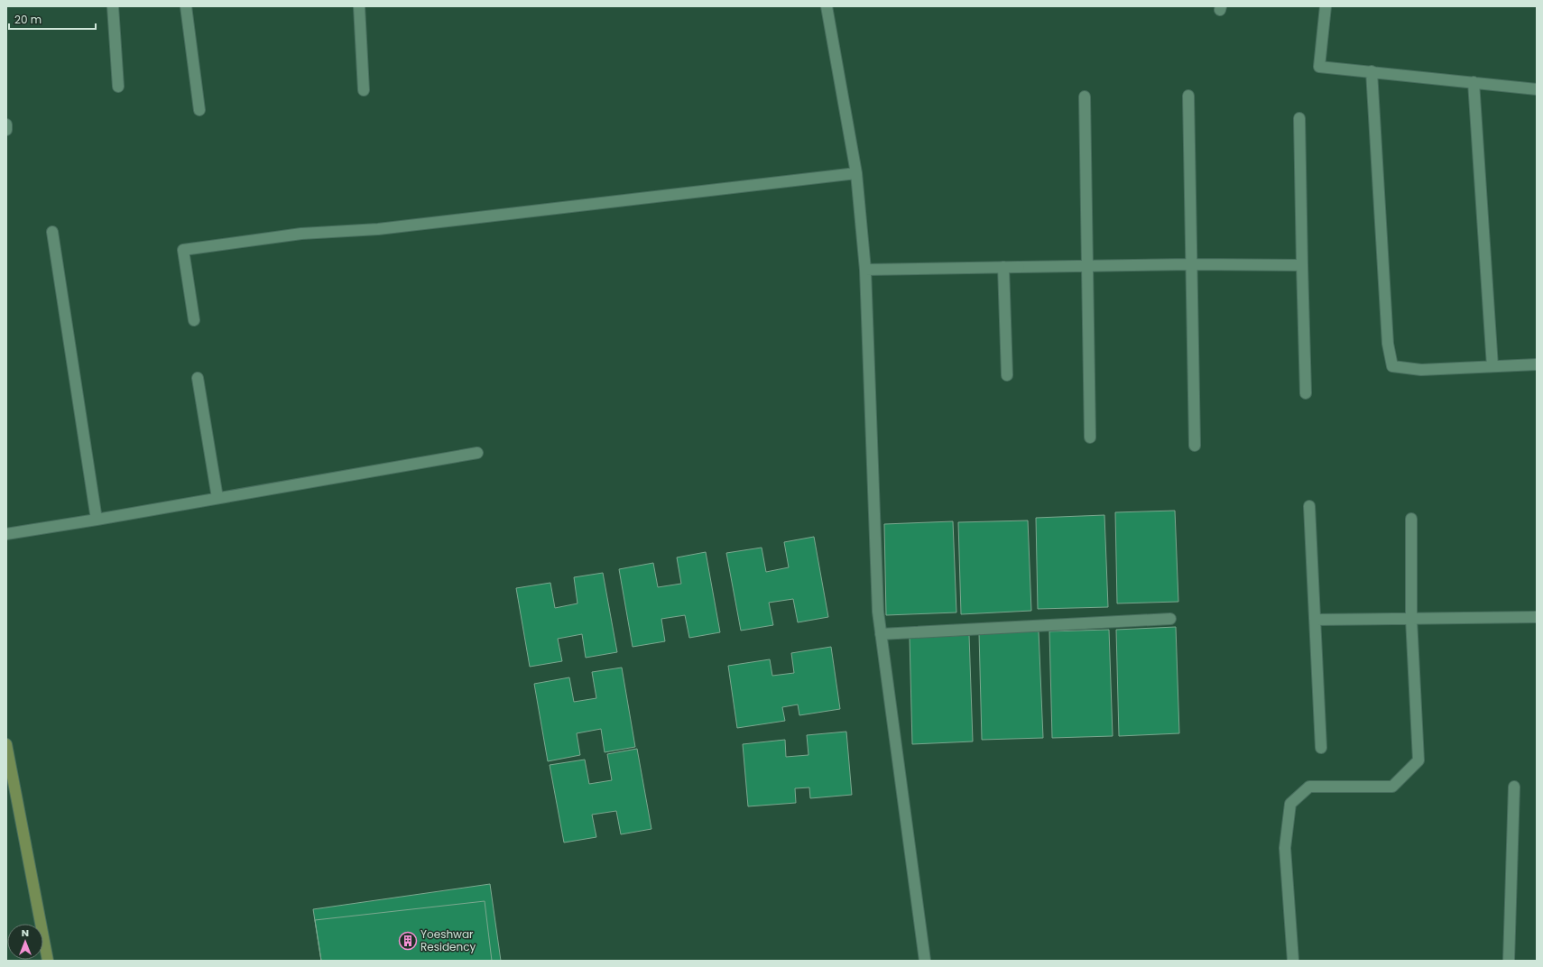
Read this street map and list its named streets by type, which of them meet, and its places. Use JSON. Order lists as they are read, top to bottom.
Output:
{
  "places": {
    "building": ["Yoeshwar Residency"]
  },
  "scale_bar": "20 m",
  "north": "top"
}
